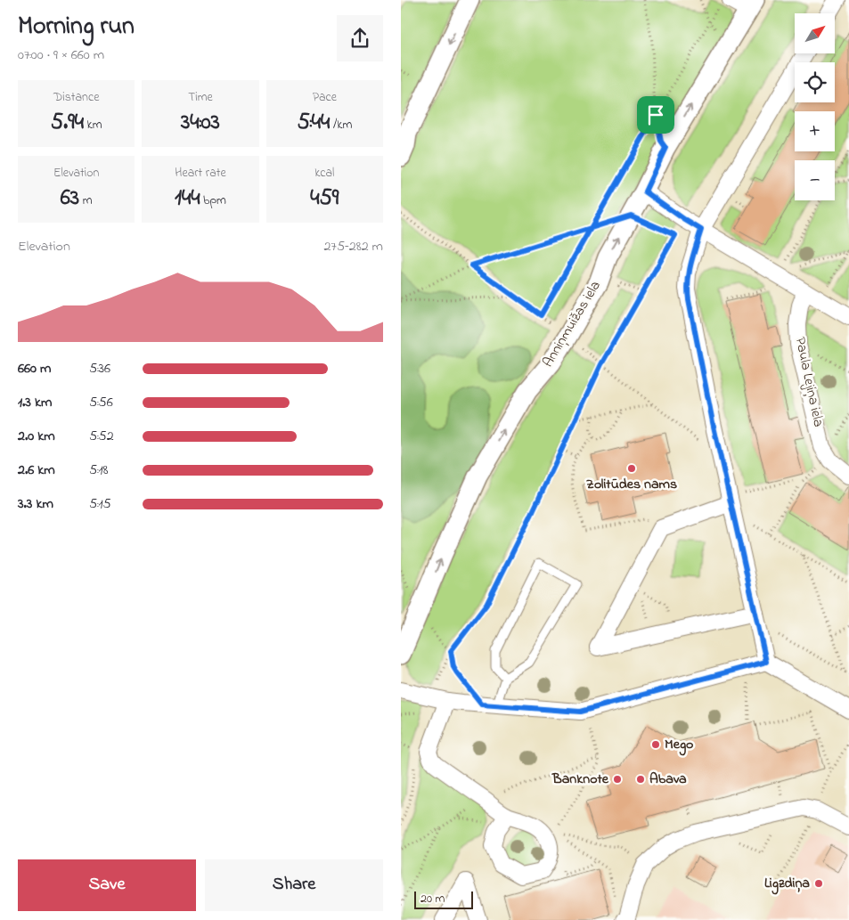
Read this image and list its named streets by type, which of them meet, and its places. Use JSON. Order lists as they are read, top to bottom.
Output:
{
  "streets": {
    "street": ["Anniņmuižas iela", "Paula Lejiņa iela"]
  },
  "one_way": ["Anniņmuižas iela"],
  "places": [
    "Zolitūdes nams",
    "Mego",
    "Banknote",
    "Abava",
    "Ligzdiņa"
  ],
  "scale_bar": "20 m",
  "north": "top right",
  "page": {
    "heading": ["Morning run", "07:00 · 9 × 660 m"],
    "map_buttons": ["+", "−"],
    "stats": [
      ["Distance", "5.94 km"],
      ["Time", "34:03"],
      ["Pace", "5:44 /km"],
      ["Elevation", "63 m"],
      ["Heart rate", "144 bpm"],
      ["kcal", "459"]
    ],
    "chart": ["Elevation", "275–282 m"],
    "list": [
      {
        "name": "660 m",
        "note": "5:36"
      },
      {
        "name": "1.3 km",
        "note": "5:56"
      },
      {
        "name": "2.0 km",
        "note": "5:52"
      },
      {
        "name": "2.6 km",
        "note": "5:18"
      },
      {
        "name": "3.3 km",
        "note": "5:15"
      }
    ],
    "buttons": ["Save", "Share"],
    "scale": "20 m"
  }
}
